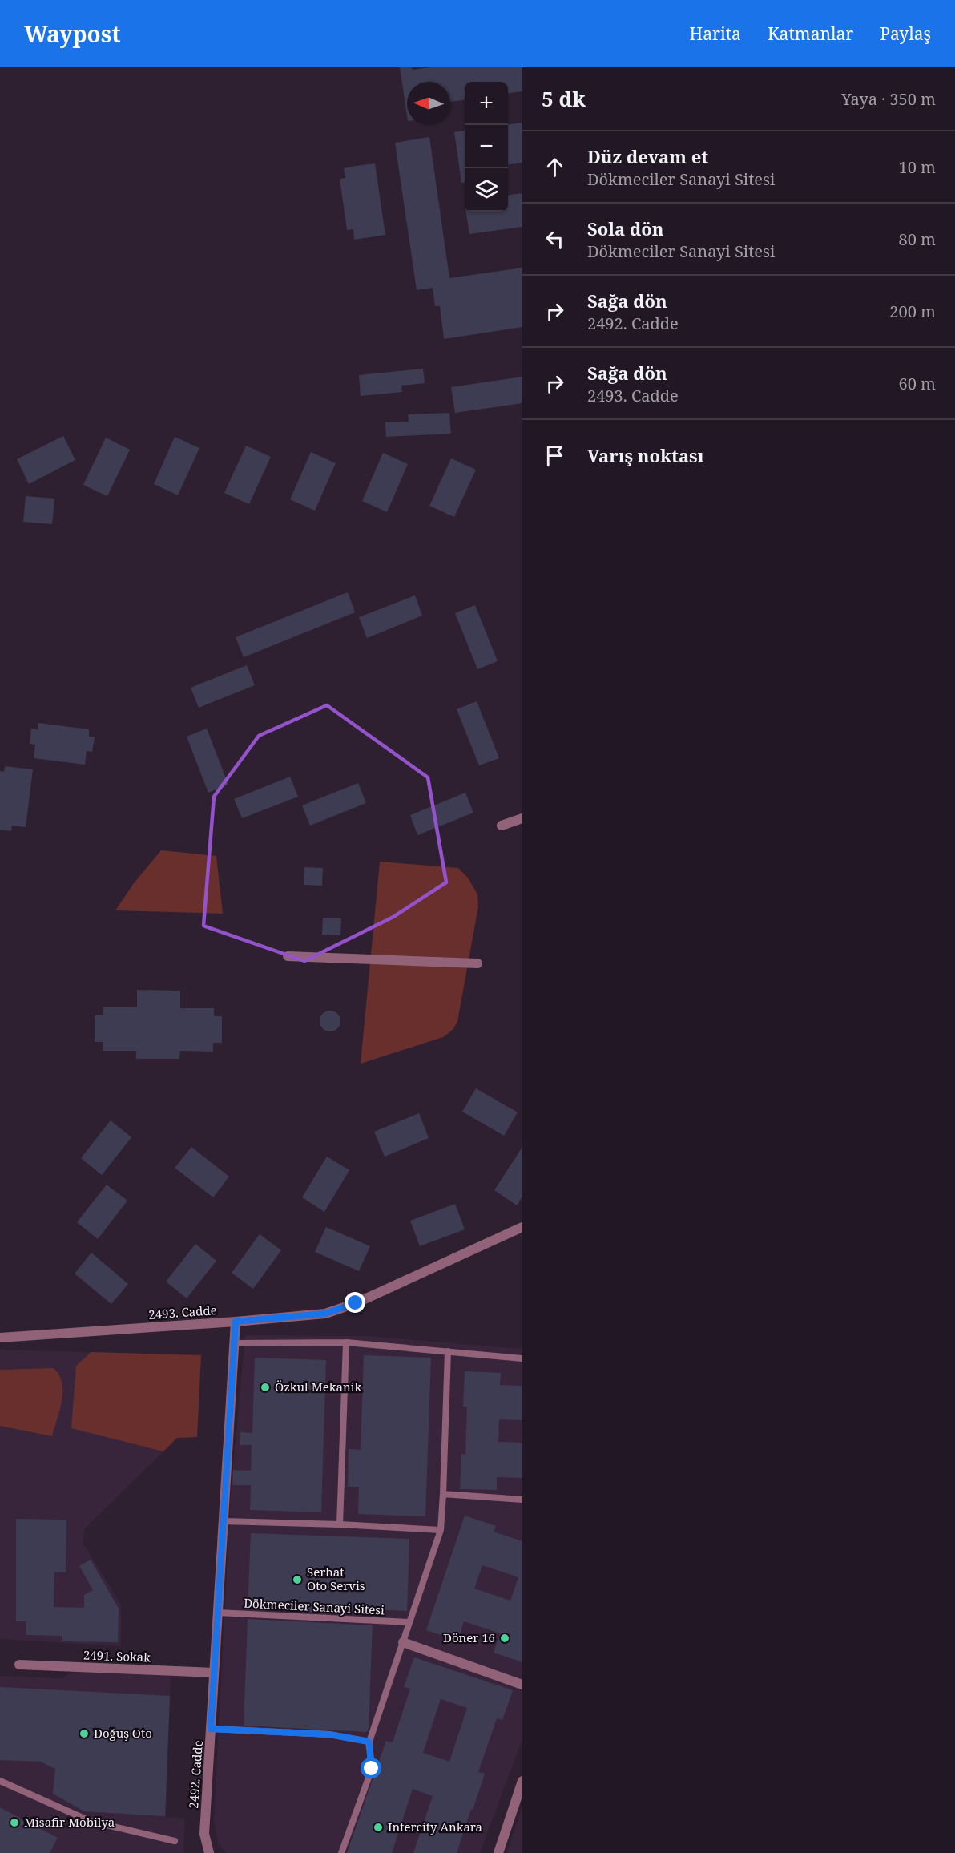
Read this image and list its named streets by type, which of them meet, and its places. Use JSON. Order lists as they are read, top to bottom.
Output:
{
  "streets": {
    "street": ["2493. Cadde", "2491. Sokak", "2492. Cadde"],
    "lane": ["Dökmeciler Sanayi Sitesi"]
  },
  "crossings": [
    ["2493. Cadde", "2492. Cadde"],
    ["Dökmeciler Sanayi Sitesi", "2492. Cadde"],
    ["2491. Sokak", "2492. Cadde"]
  ],
  "places": [
    "Özkul Mekanik",
    "Serhat Oto Servis",
    "Döner 16",
    "Doğuş Oto",
    "Misafir Mobilya",
    "Intercity Ankara"
  ],
  "north": "left",
  "page": {
    "header": "Waypost",
    "nav": ["Harita", "Katmanlar", "Paylaş"],
    "heading": ["5 dk", "Yaya · 350 m"],
    "map_buttons": ["+", "−"],
    "list": [
      ["Düz devam et", "Dökmeciler Sanayi Sitesi", "10 m"],
      ["Sola dön", "Dökmeciler Sanayi Sitesi", "80 m"],
      ["Sağa dön", "2492. Cadde", "200 m"],
      ["Sağa dön", "2493. Cadde", "60 m"],
      "Varış noktası"
    ]
  }
}
